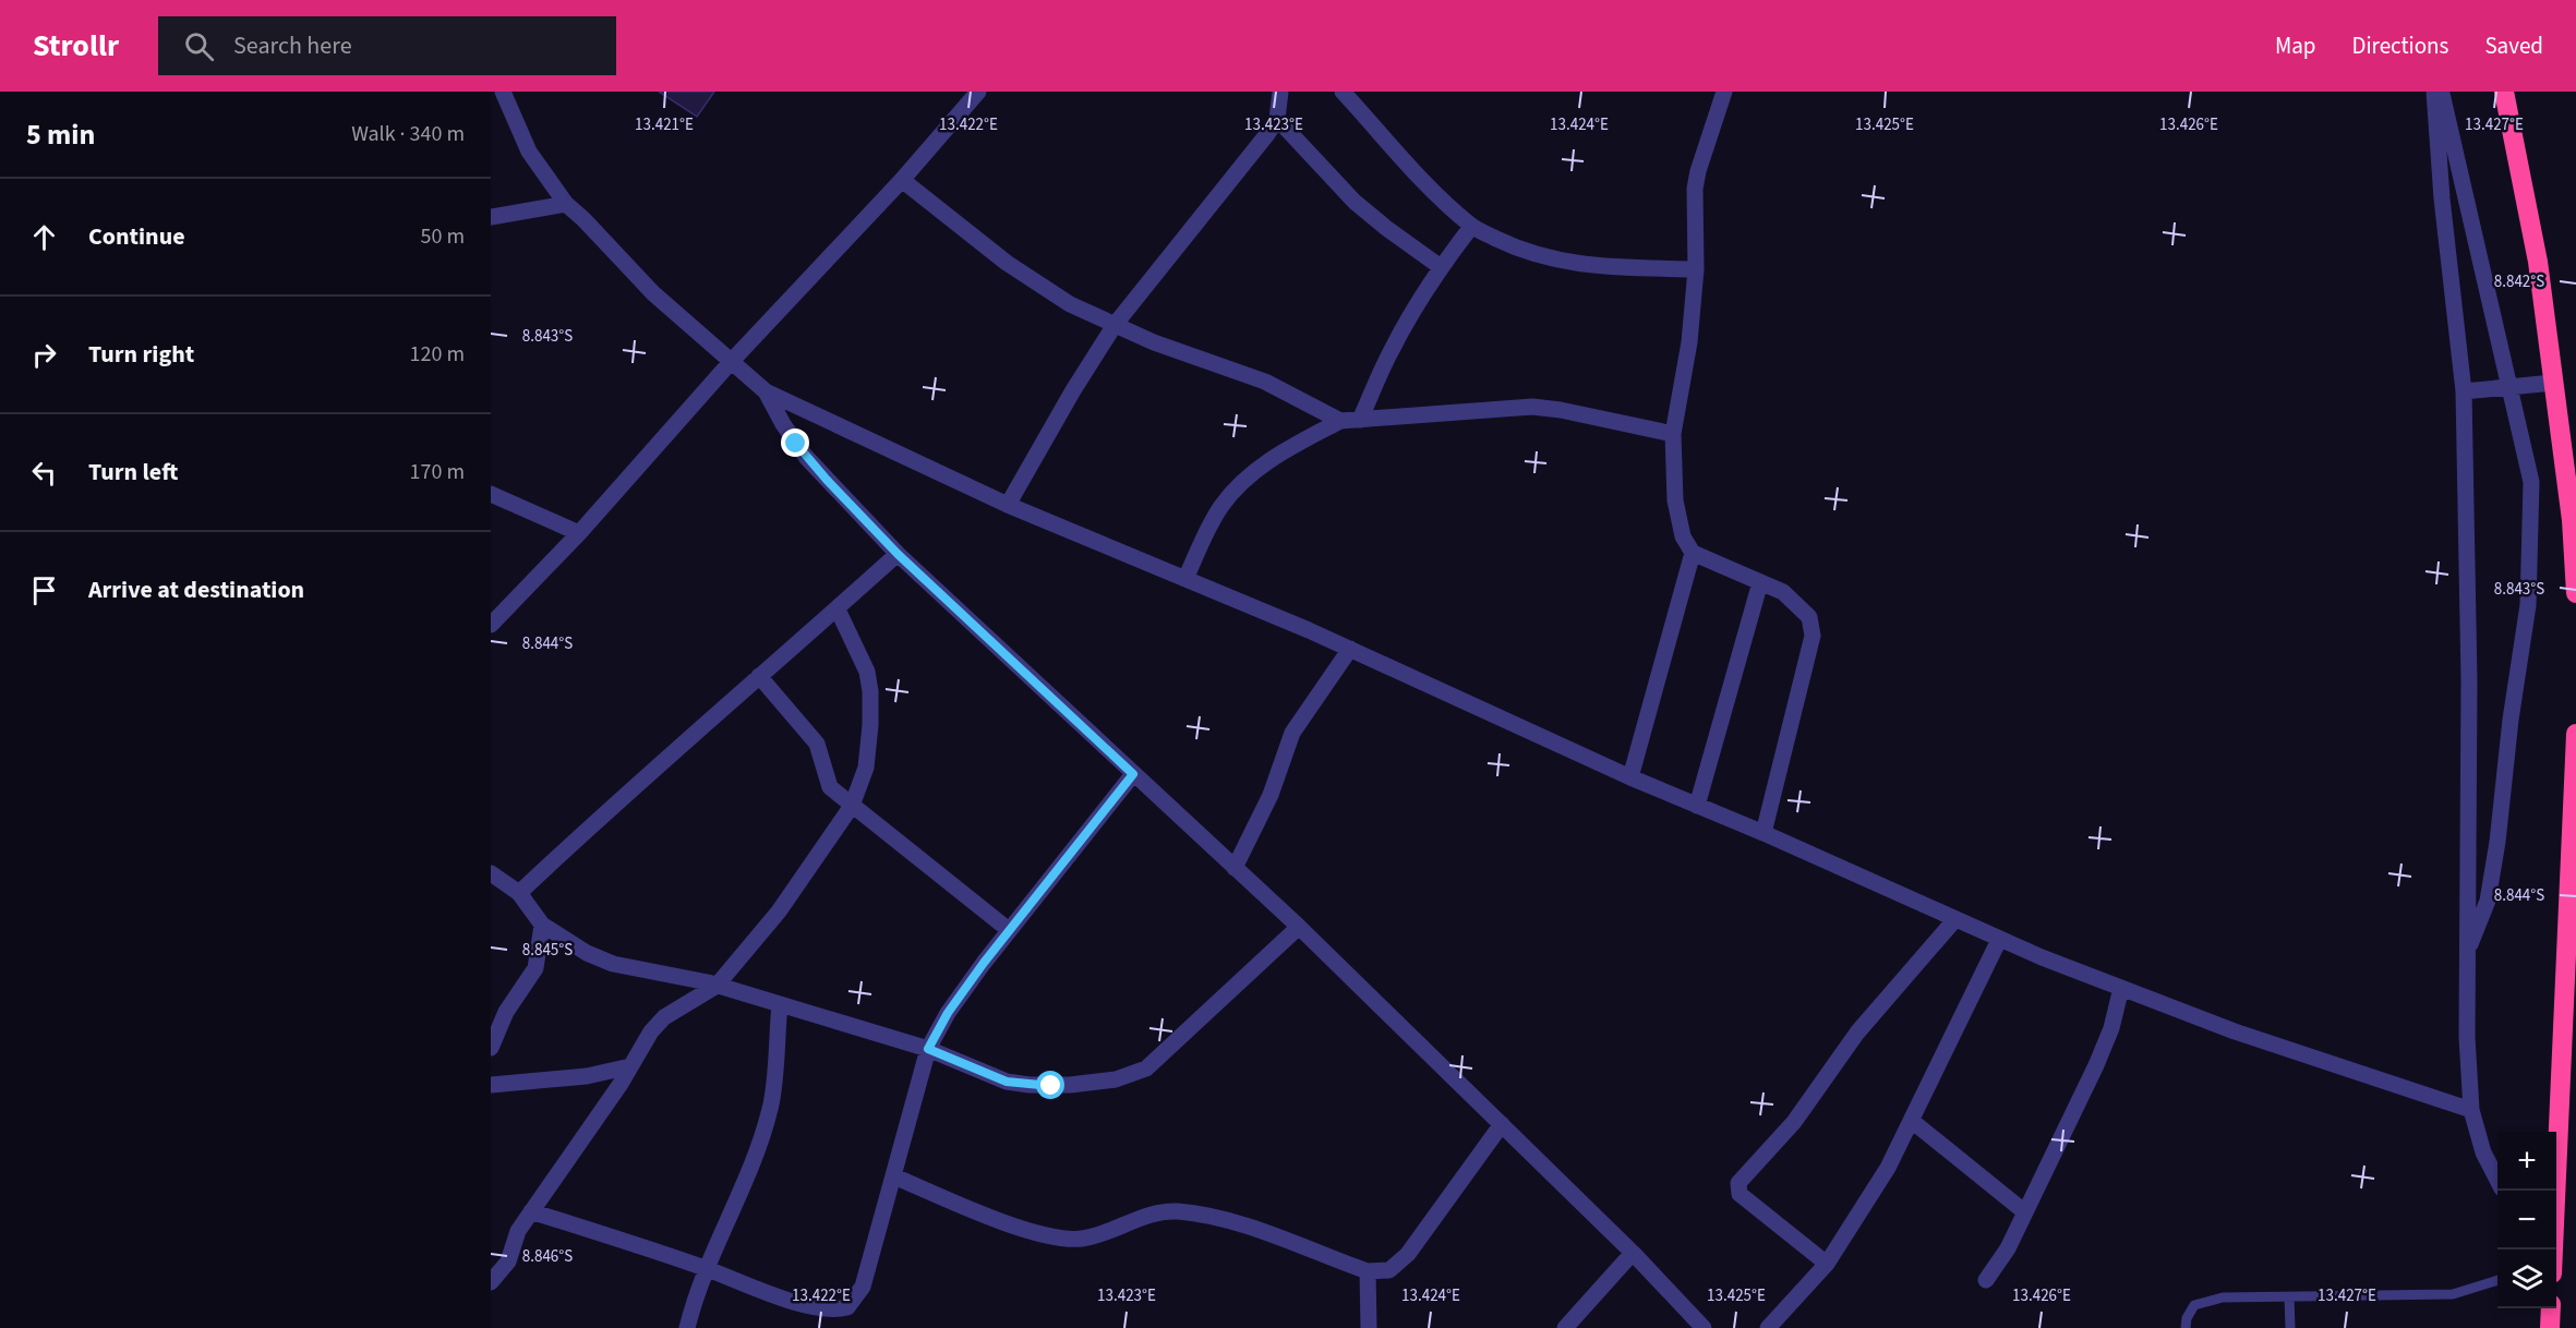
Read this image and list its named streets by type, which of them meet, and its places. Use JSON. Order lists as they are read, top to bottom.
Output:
{
  "page": {
    "header": "Strollr",
    "search": "Search here",
    "nav": ["Map", "Directions", "Saved"],
    "heading": ["5 min", "Walk · 340 m"],
    "list": [
      ["Continue", "50 m"],
      ["Turn right", "120 m"],
      ["Turn left", "170 m"],
      "Arrive at destination"
    ],
    "map_buttons": ["+", "−"]
  },
  "coordinates": [
    "13.421°E",
    "13.422°E",
    "13.423°E",
    "13.424°E",
    "13.425°E",
    "13.426°E",
    "13.427°E",
    "8.842°S",
    "8.843°S",
    "8.844°S",
    "8.845°S",
    "8.846°S"
  ]
}
